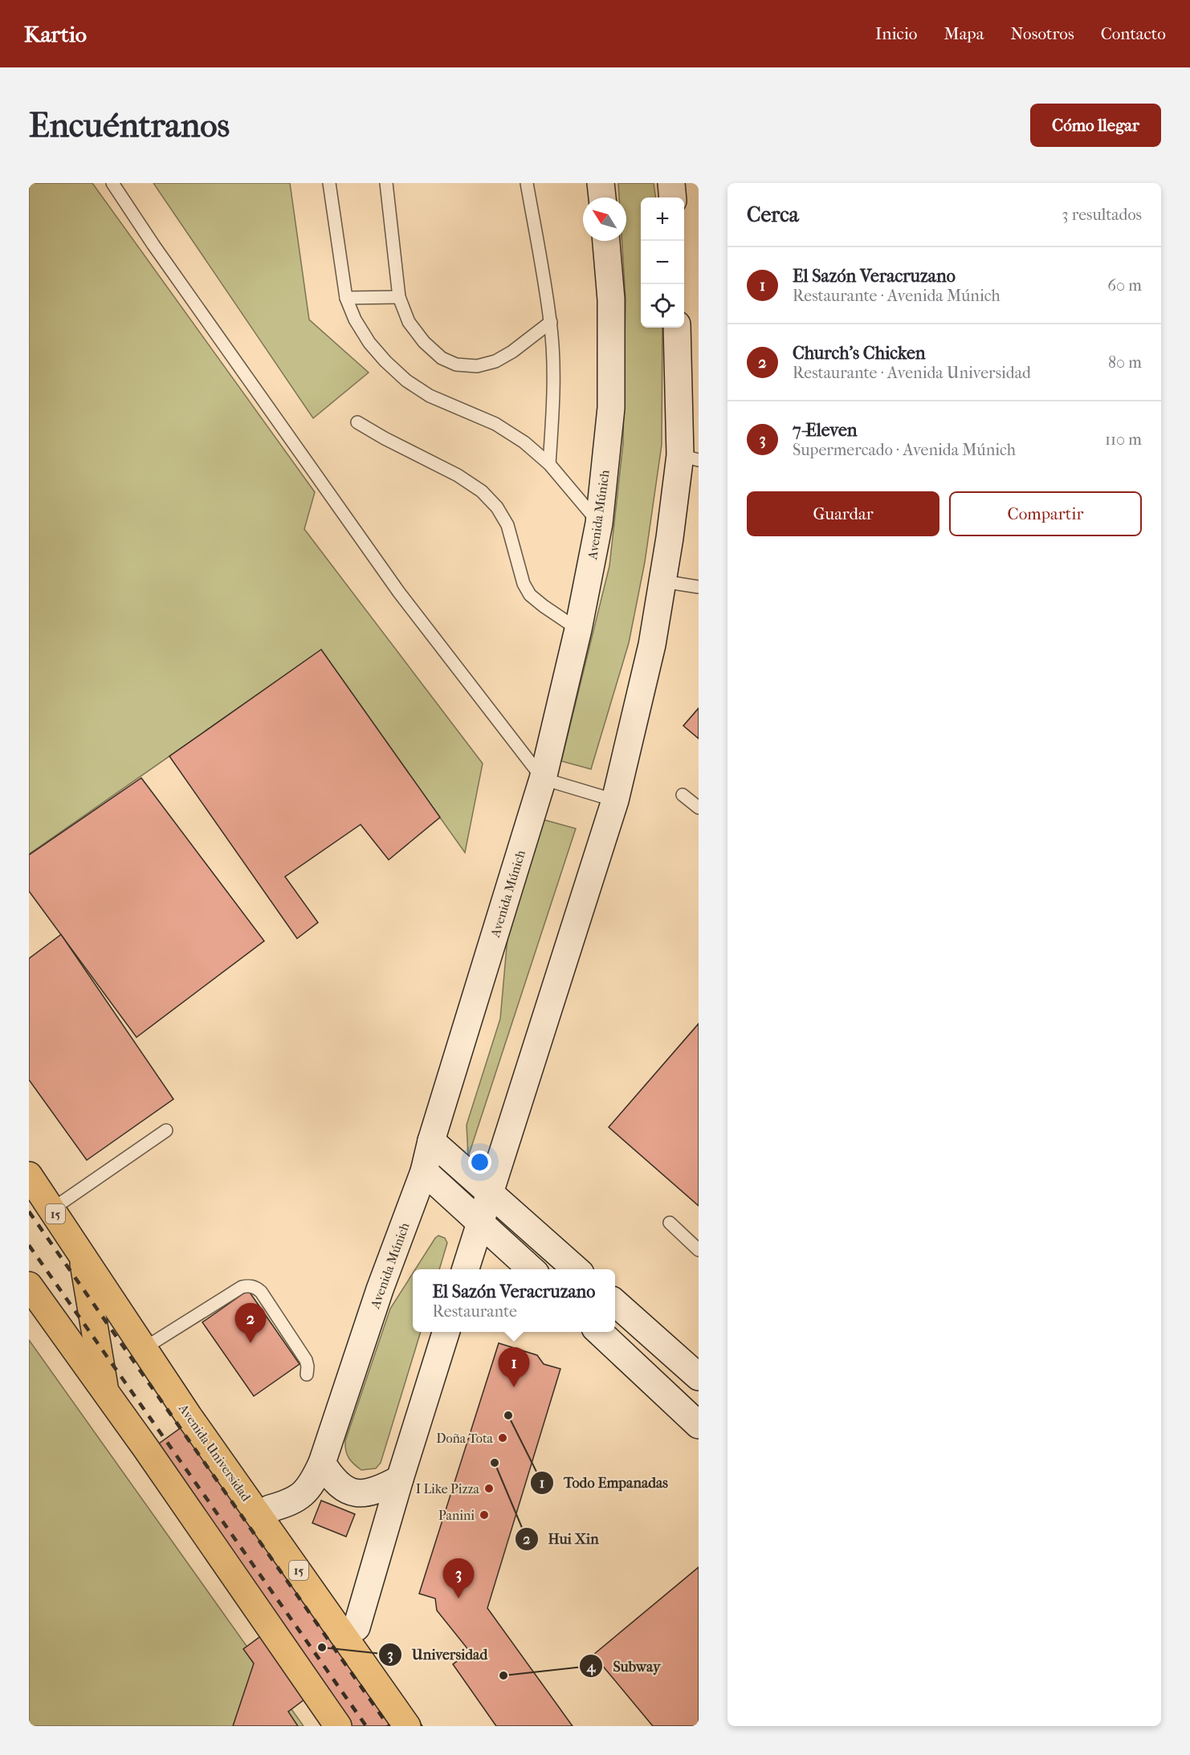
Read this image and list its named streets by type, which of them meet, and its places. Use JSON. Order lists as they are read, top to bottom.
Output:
{
  "streets": {
    "highway": ["15", "Avenida Universidad"],
    "main road": ["Avenida Múnich"]
  },
  "places": [
    "Todo Empanadas",
    "Doña Tota",
    "Hui Xin",
    "I Like Pizza",
    "Panini",
    "Universidad",
    "Subway"
  ],
  "north": "top left",
  "page": {
    "header": "Kartio",
    "nav": [
      "Inicio",
      "Mapa",
      "Nosotros",
      "Contacto"
    ],
    "buttons": [
      "Cómo llegar",
      ["Guardar", "Compartir"]
    ],
    "title": "Encuéntranos",
    "heading": ["Cerca", "3 resultados"],
    "map_buttons": ["+", "−"],
    "list": [
      {
        "mark": "1",
        "name": "El Sazón Veracruzano",
        "note": "Restaurante · Avenida Múnich",
        "value": "60 m"
      },
      {
        "mark": "2",
        "name": "Church's Chicken",
        "note": "Restaurante · Avenida Universidad",
        "value": "80 m"
      },
      {
        "mark": "3",
        "name": "7-Eleven",
        "note": "Supermercado · Avenida Múnich",
        "value": "110 m"
      }
    ],
    "popup": ["El Sazón Veracruzano", "Restaurante"],
    "pins": ["2", "1", "3"]
  }
}
